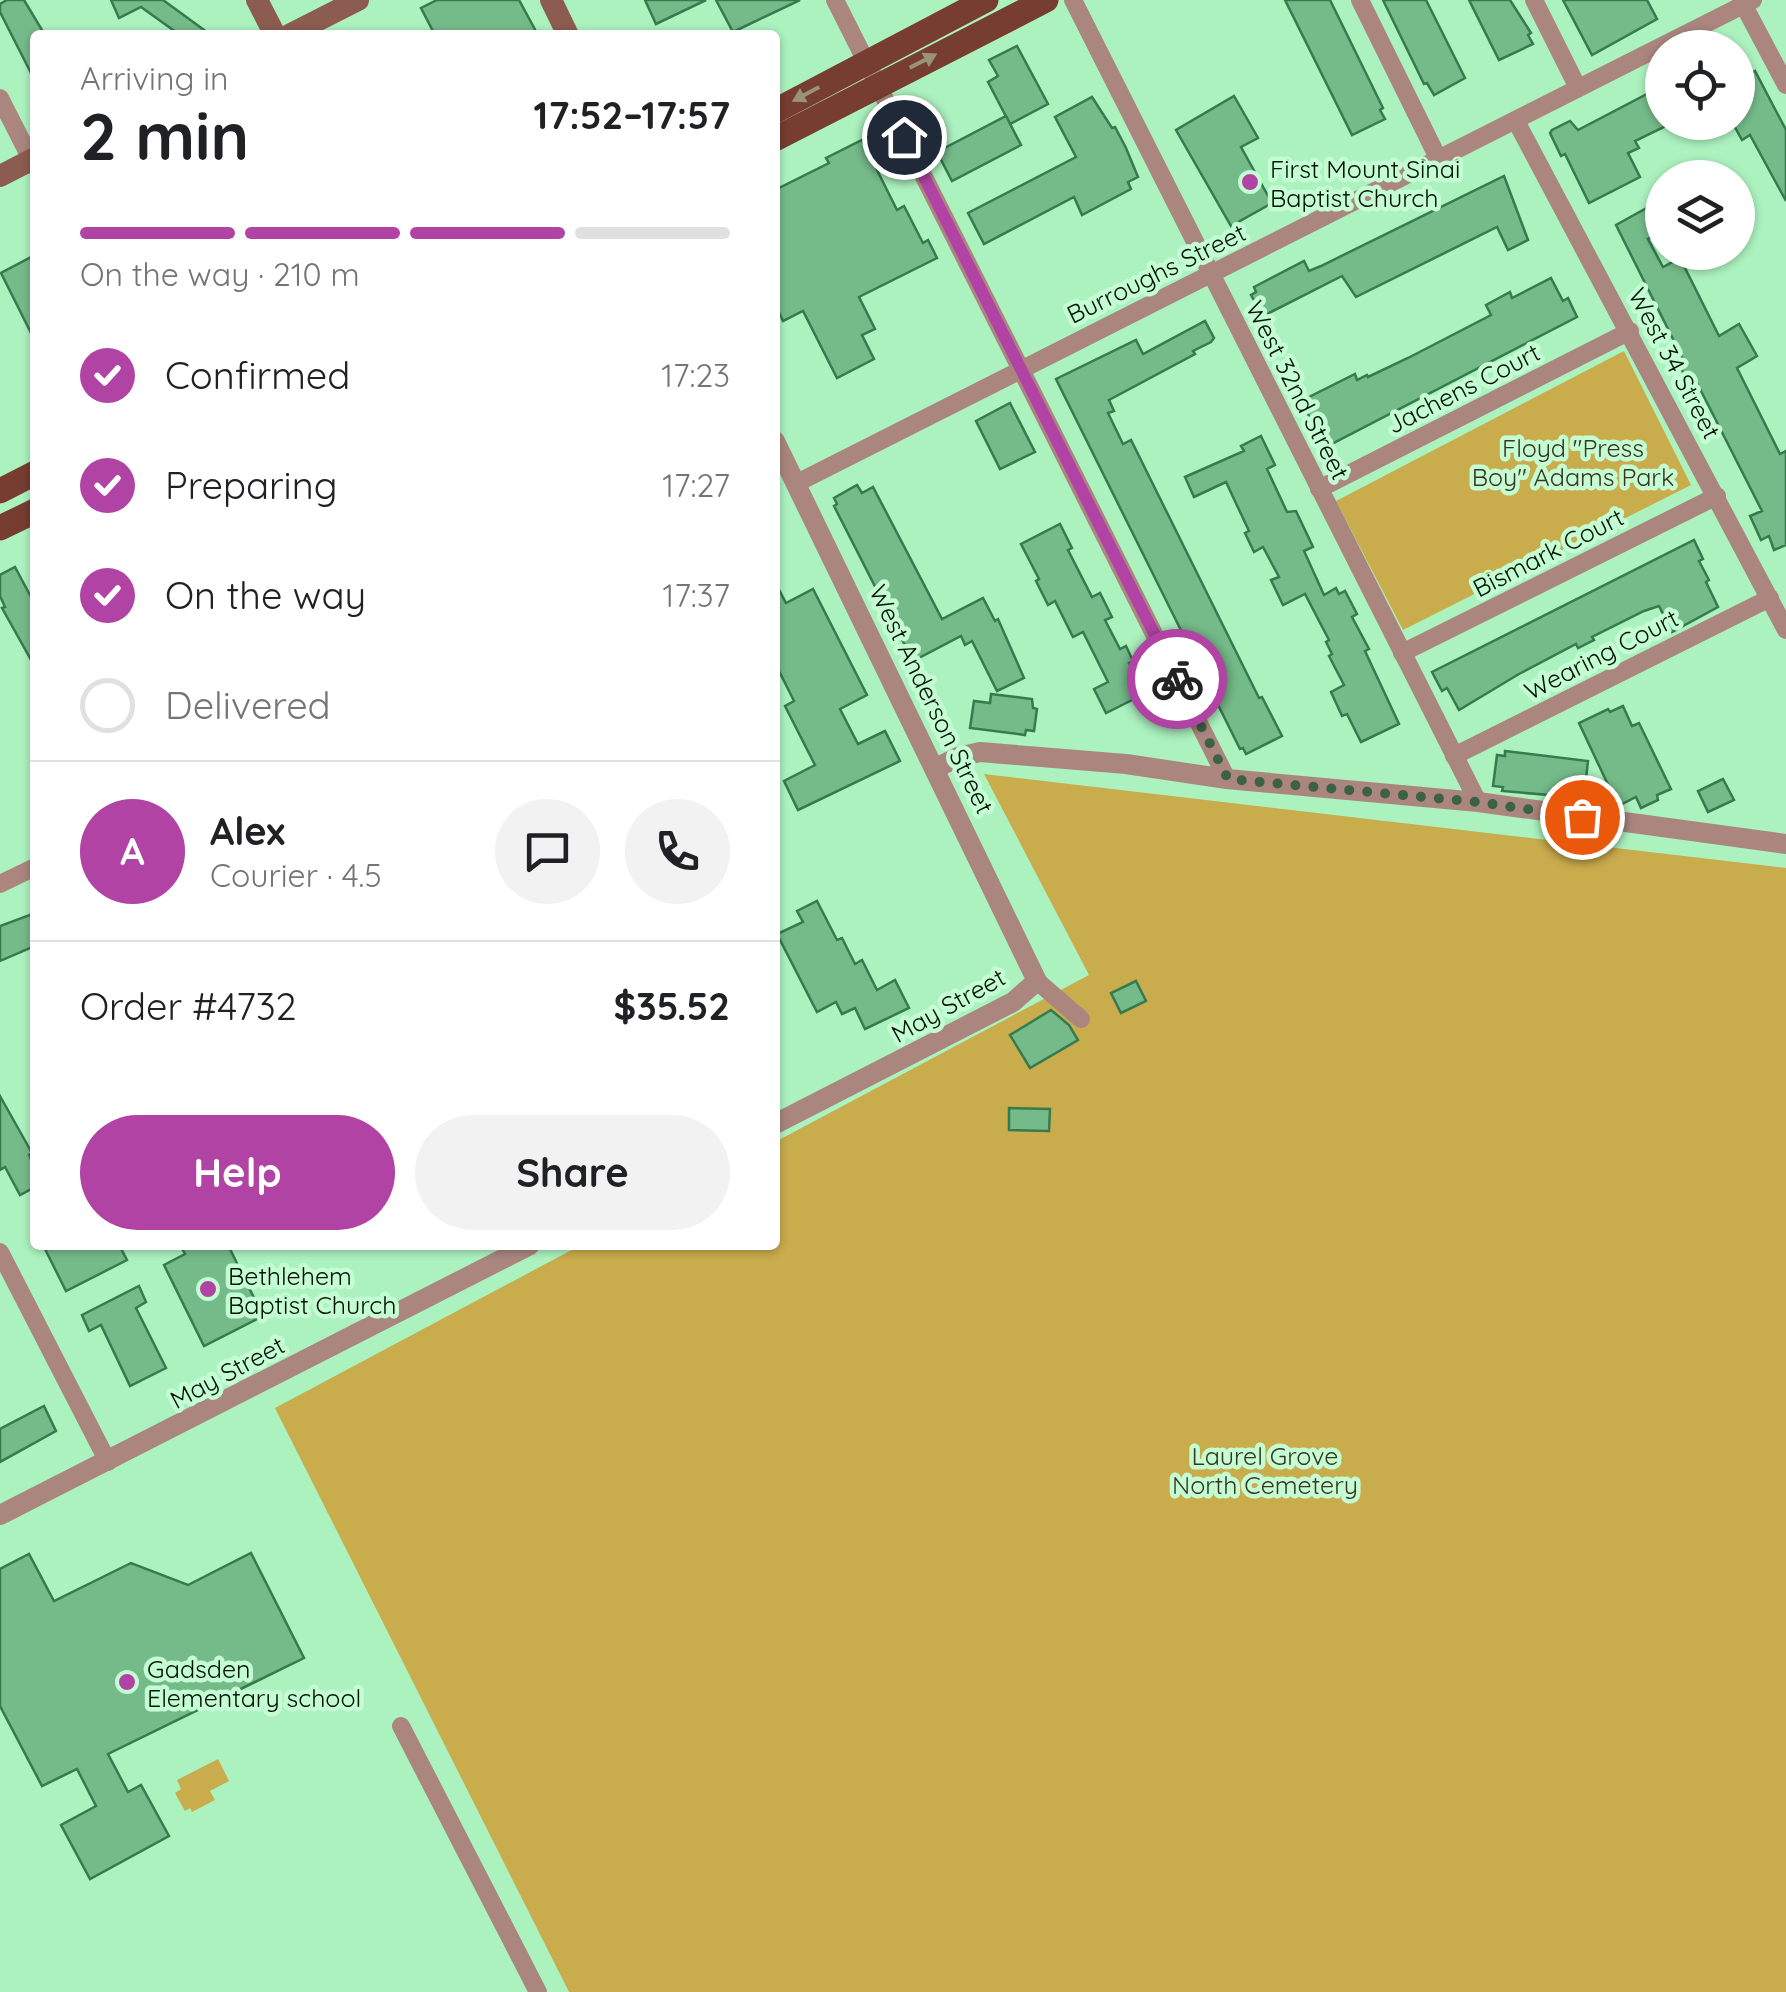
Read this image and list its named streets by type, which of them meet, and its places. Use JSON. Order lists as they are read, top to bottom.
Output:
{
  "streets": {
    "street": [
      "Burroughs Street",
      "West 34 Street",
      "Jachens Court",
      "West 32nd Street",
      "Bismark Court",
      "Wearing Court",
      "West Anderson Street",
      "May Street"
    ]
  },
  "crossings": [
    ["Burroughs Street", "West 34 Street"],
    ["Burroughs Street", "West 32nd Street"],
    ["Burroughs Street", "West Anderson Street"],
    ["West 34 Street", "Jachens Court"],
    ["West 34 Street", "Bismark Court"],
    ["West 34 Street", "Wearing Court"],
    ["Jachens Court", "West 32nd Street"],
    ["West 32nd Street", "Bismark Court"],
    ["West 32nd Street", "Wearing Court"],
    ["West Anderson Street", "May Street"]
  ],
  "parks": ["Floyd \"Press Boy\" Adams Park", "Laurel Grove North Cemetery"],
  "places": ["First Mount Sinai Baptist Church", "Bethlehem Baptist Church", "Gadsden Elementary school"],
  "page": {
    "heading": ["2 min", "Arriving in", "17:52–17:57"],
    "panel": [
      "Alex",
      "Courier · 4.5",
      "Order #4732",
      "$35.52"
    ],
    "bar": "On the way · 210 m",
    "list": [
      ["Confirmed", "17:23"],
      ["Preparing", "17:27"],
      ["On the way", "17:37"],
      "Delivered"
    ],
    "round": "A",
    "buttons": ["Help", "Share"]
  }
}
